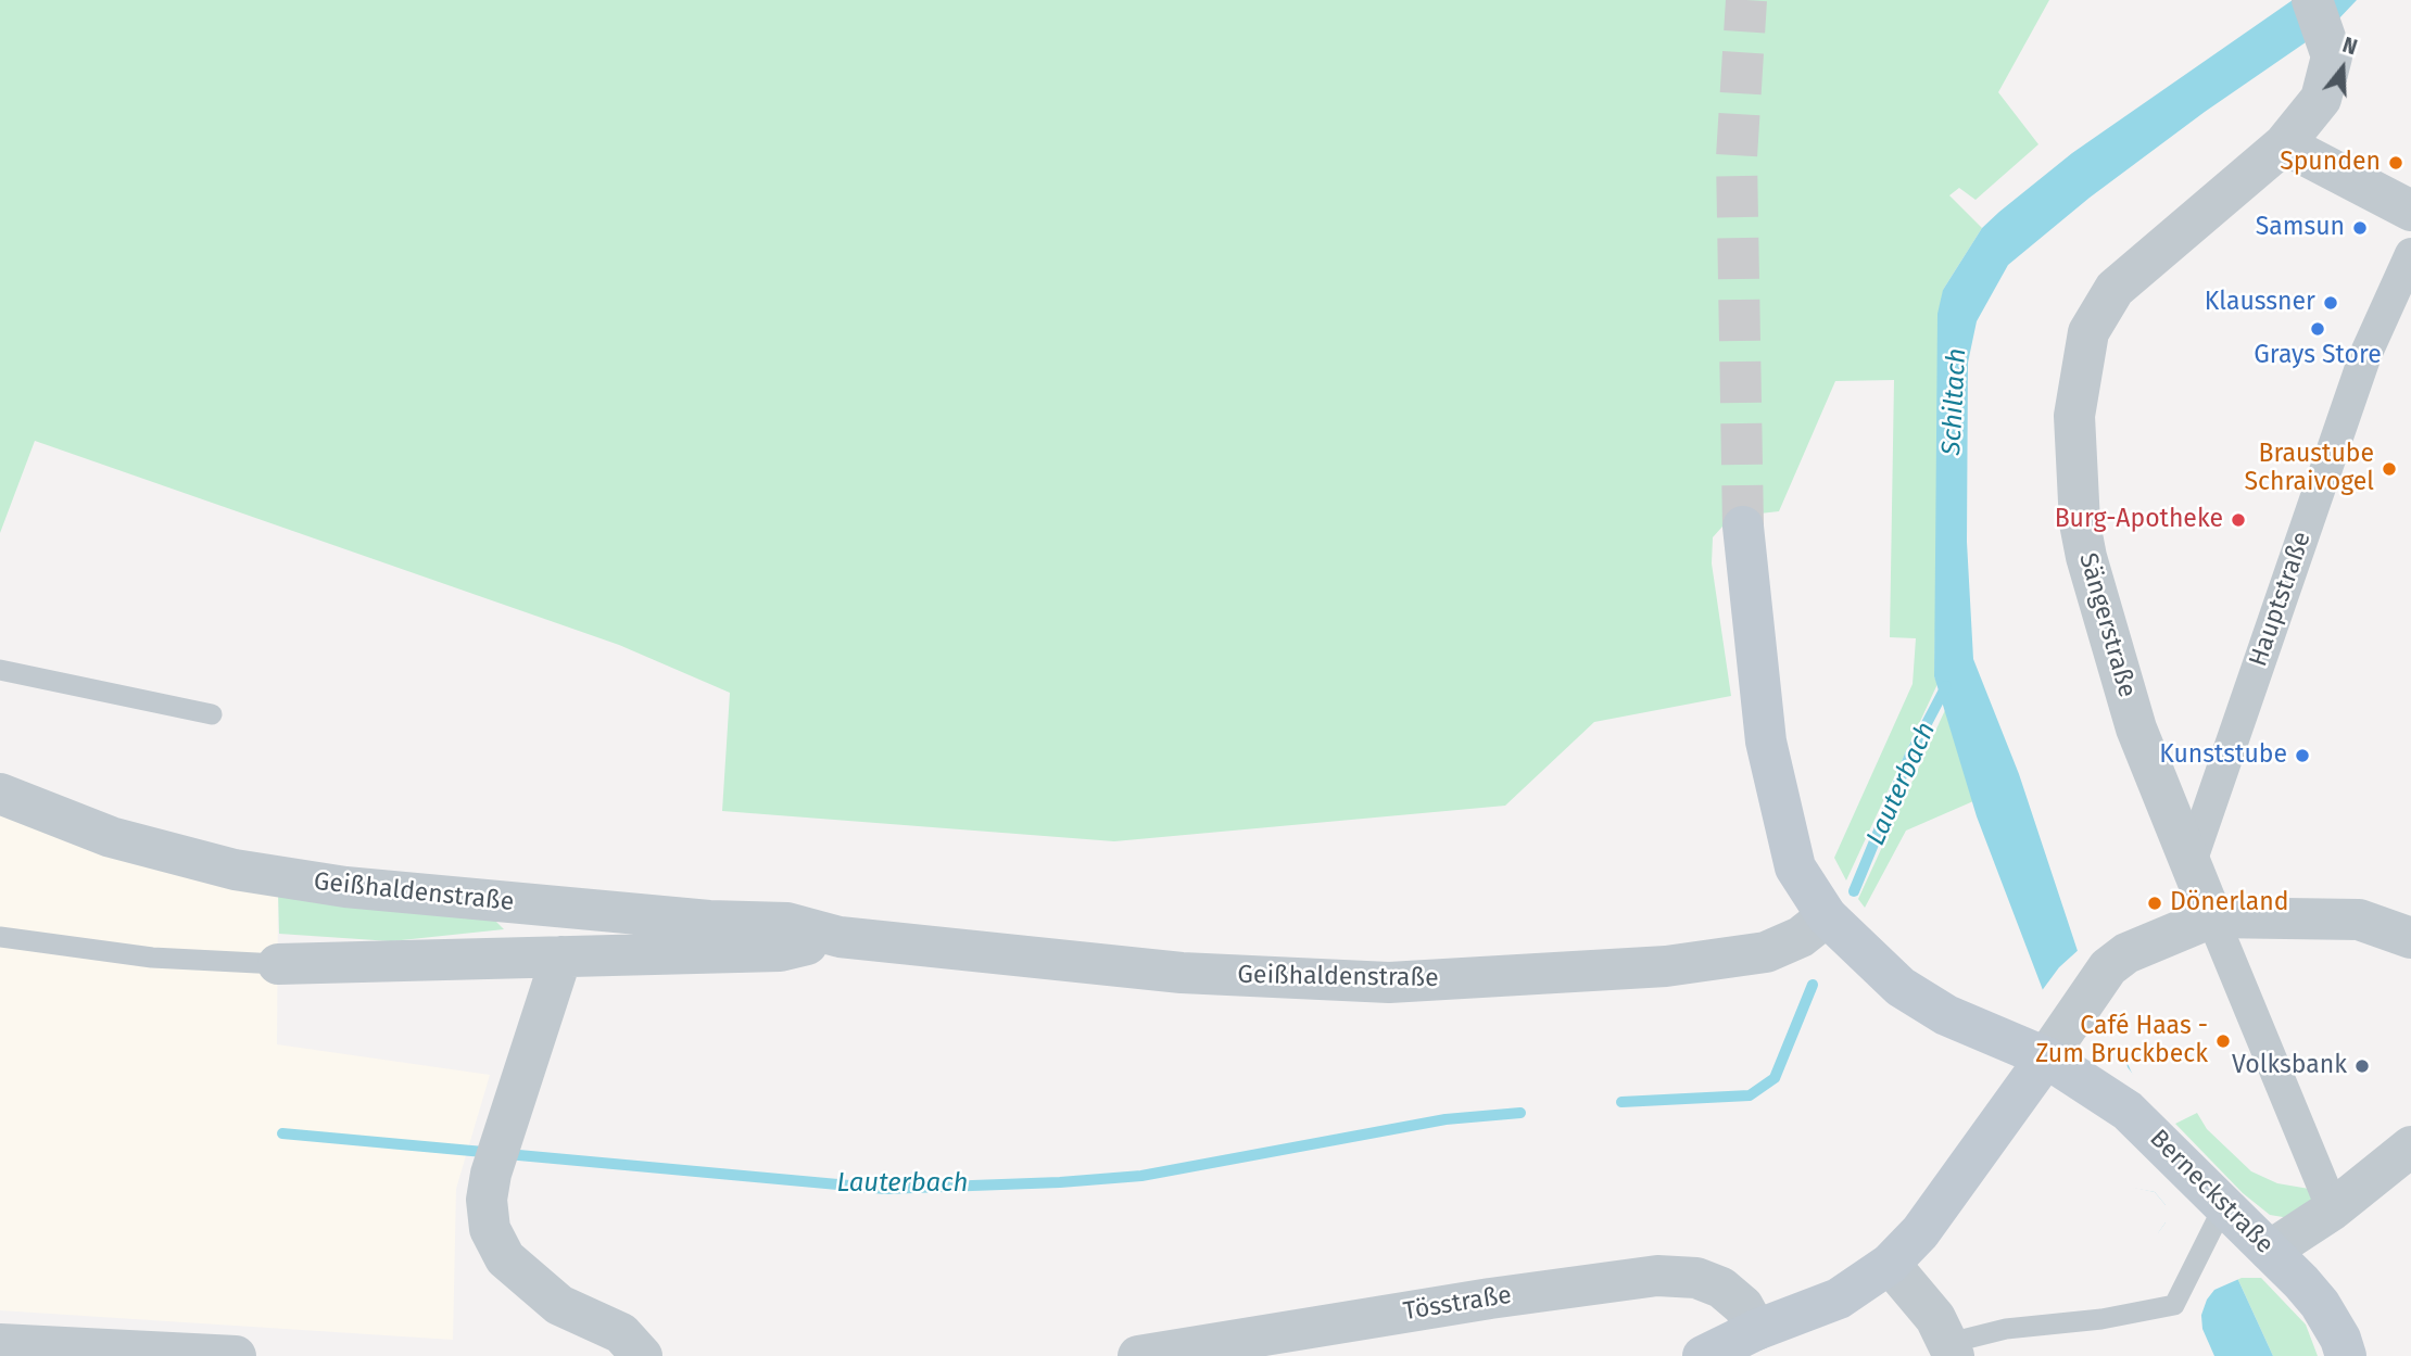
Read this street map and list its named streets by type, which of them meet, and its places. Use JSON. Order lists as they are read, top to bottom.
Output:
{
  "streets": {
    "main road": ["Berneckstraße"],
    "street": [
      "Hauptstraße",
      "Sängerstraße",
      "Geißhaldenstraße",
      "Tösstraße"
    ]
  },
  "crossings": [
    ["Hauptstraße", "Sängerstraße"]
  ],
  "water": ["Schiltach", "Lauterbach"],
  "places": [
    "Spunden",
    "Samsun",
    "Klaussner",
    "Grays Store",
    "Braustube Schraivogel",
    "Burg-Apotheke",
    "Kunststube",
    "Dönerland",
    "Café Haas - Zum Bruckbeck",
    "Volksbank"
  ],
  "north": "top"
}
